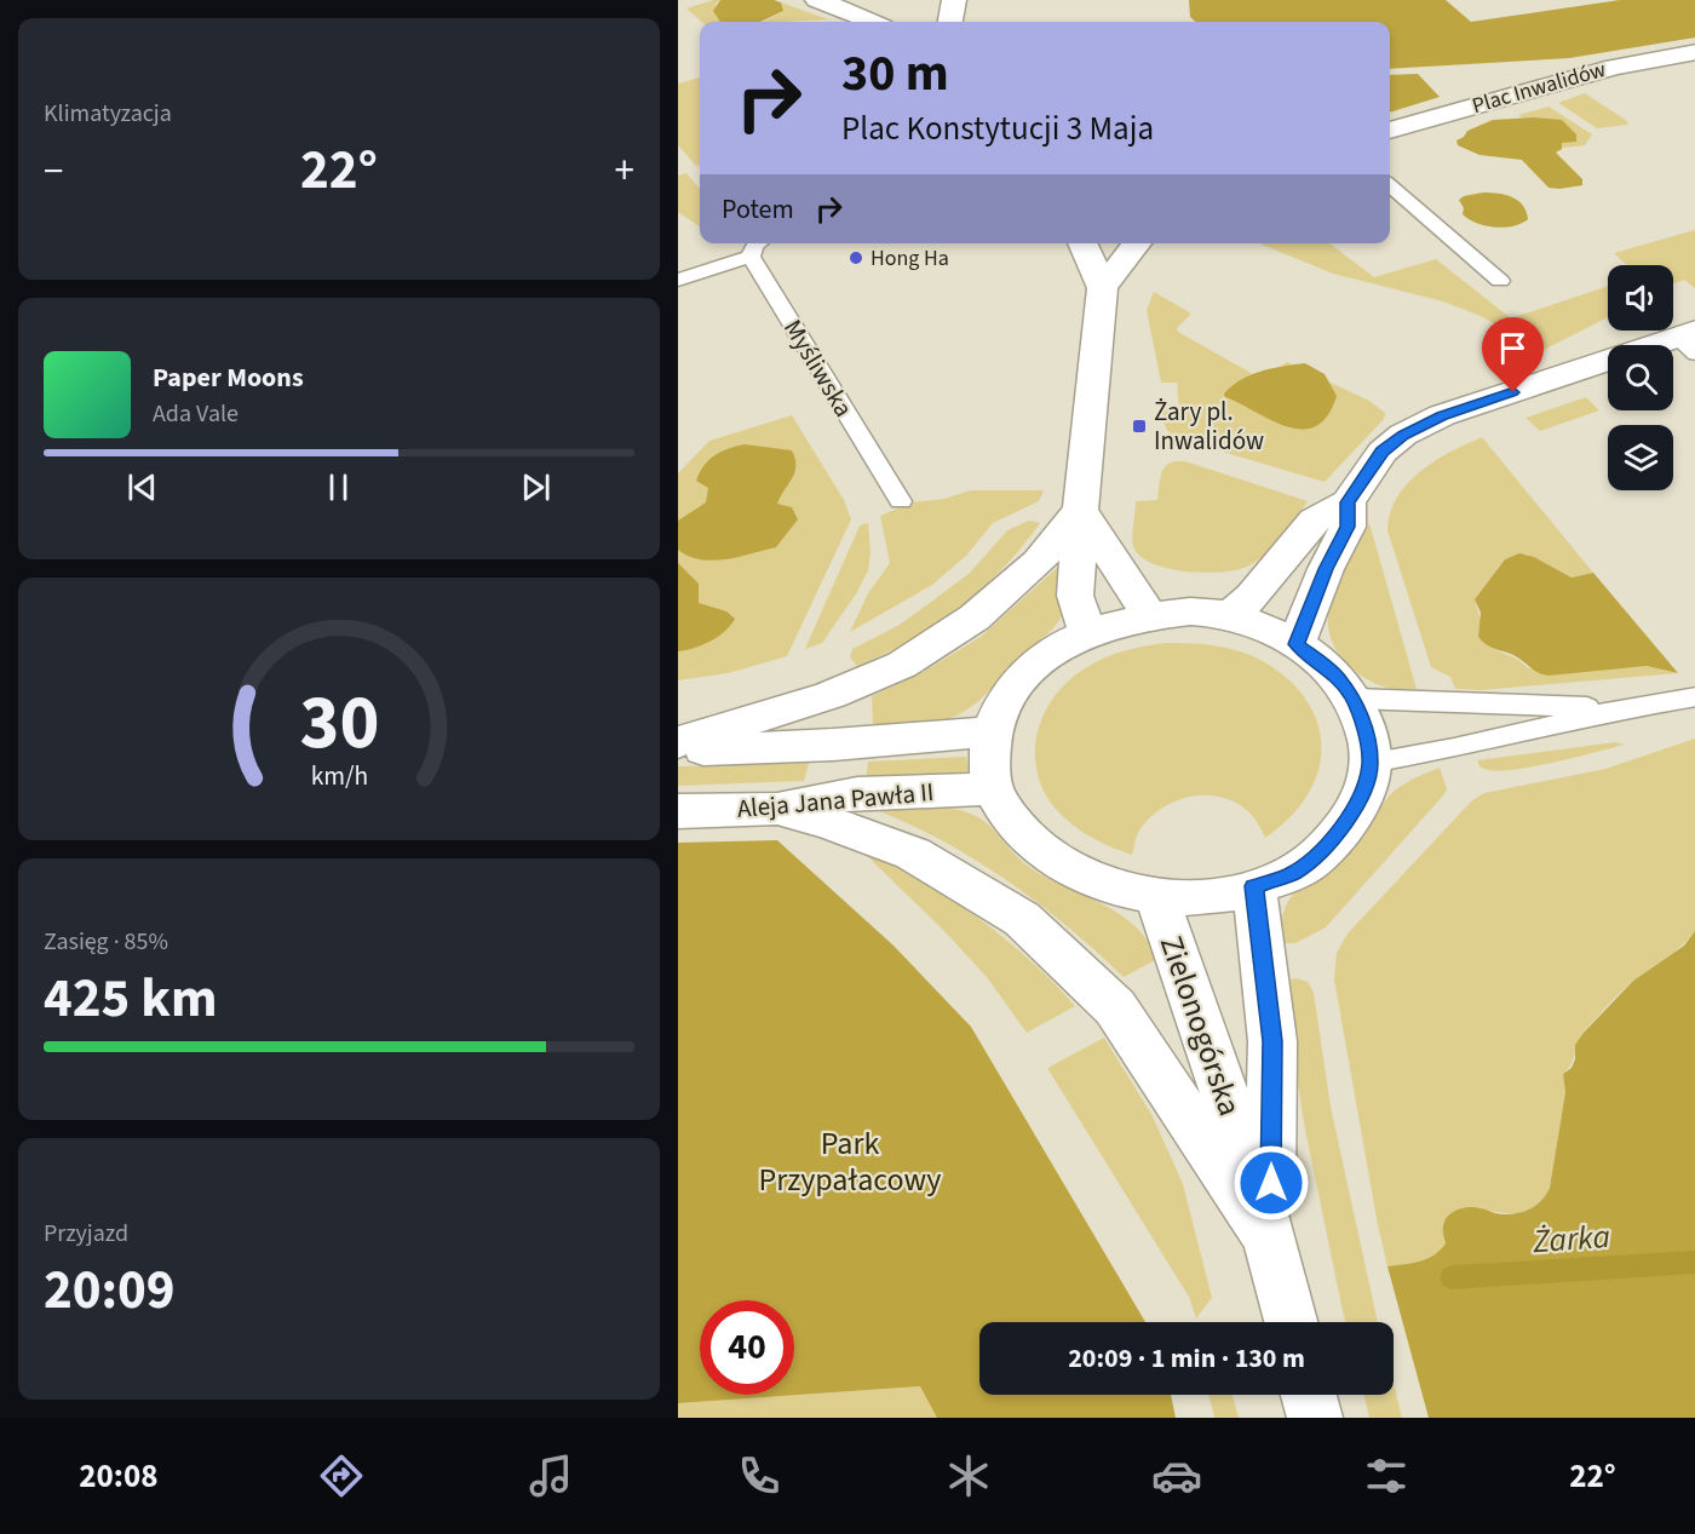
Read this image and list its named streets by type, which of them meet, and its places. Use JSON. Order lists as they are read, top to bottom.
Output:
{
  "streets": {
    "street": ["Plac Inwalidów", "Aleja Jana Pawła II", "Zielonogórska"],
    "lane": ["Myśliwska"]
  },
  "water": ["Żarka"],
  "parks": ["Park Przypałacowy"],
  "places": {
    "other": ["Hong Ha"],
    "transit": ["Żary pl. Inwalidów"]
  },
  "page": {
    "tile": [
      "Klimatyzacja",
      ["Zasięg · 85%", "425 km"],
      ["Przyjazd", "20:09"]
    ],
    "turn": ["30 m", "Plac Konstytucji 3 Maja"],
    "heat": ["−", "22°", "+"],
    "then": "Potem",
    "song": ["Paper Moons", "Ada Vale"],
    "limit": "40",
    "trip": "20:09 · 1 min · 130 m",
    "tabs": ["20:08", "22°"],
    "gauge": ["30", "km/h"]
  }
}
